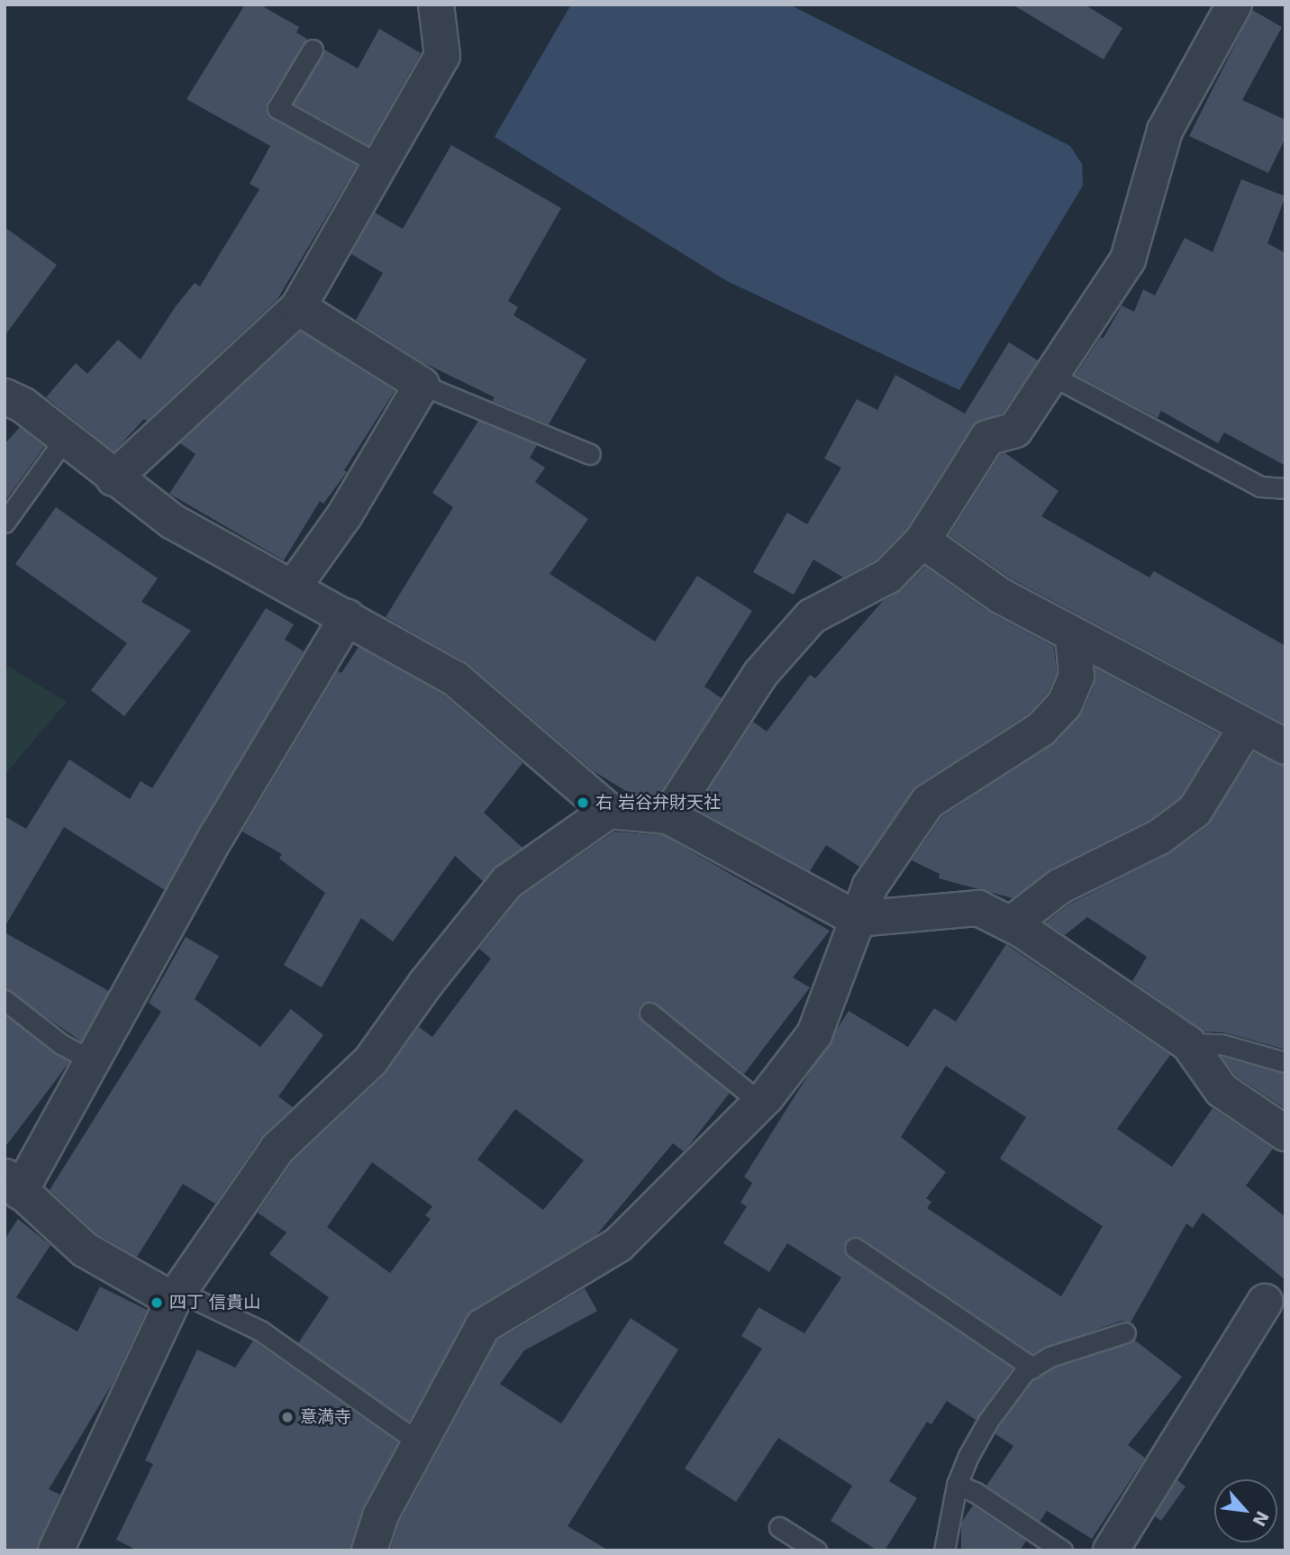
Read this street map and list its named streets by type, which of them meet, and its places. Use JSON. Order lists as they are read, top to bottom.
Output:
{
  "places": ["右 岩谷弁財天社", "四丁 信貴山", "意満寺"],
  "north": "bottom right"
}
